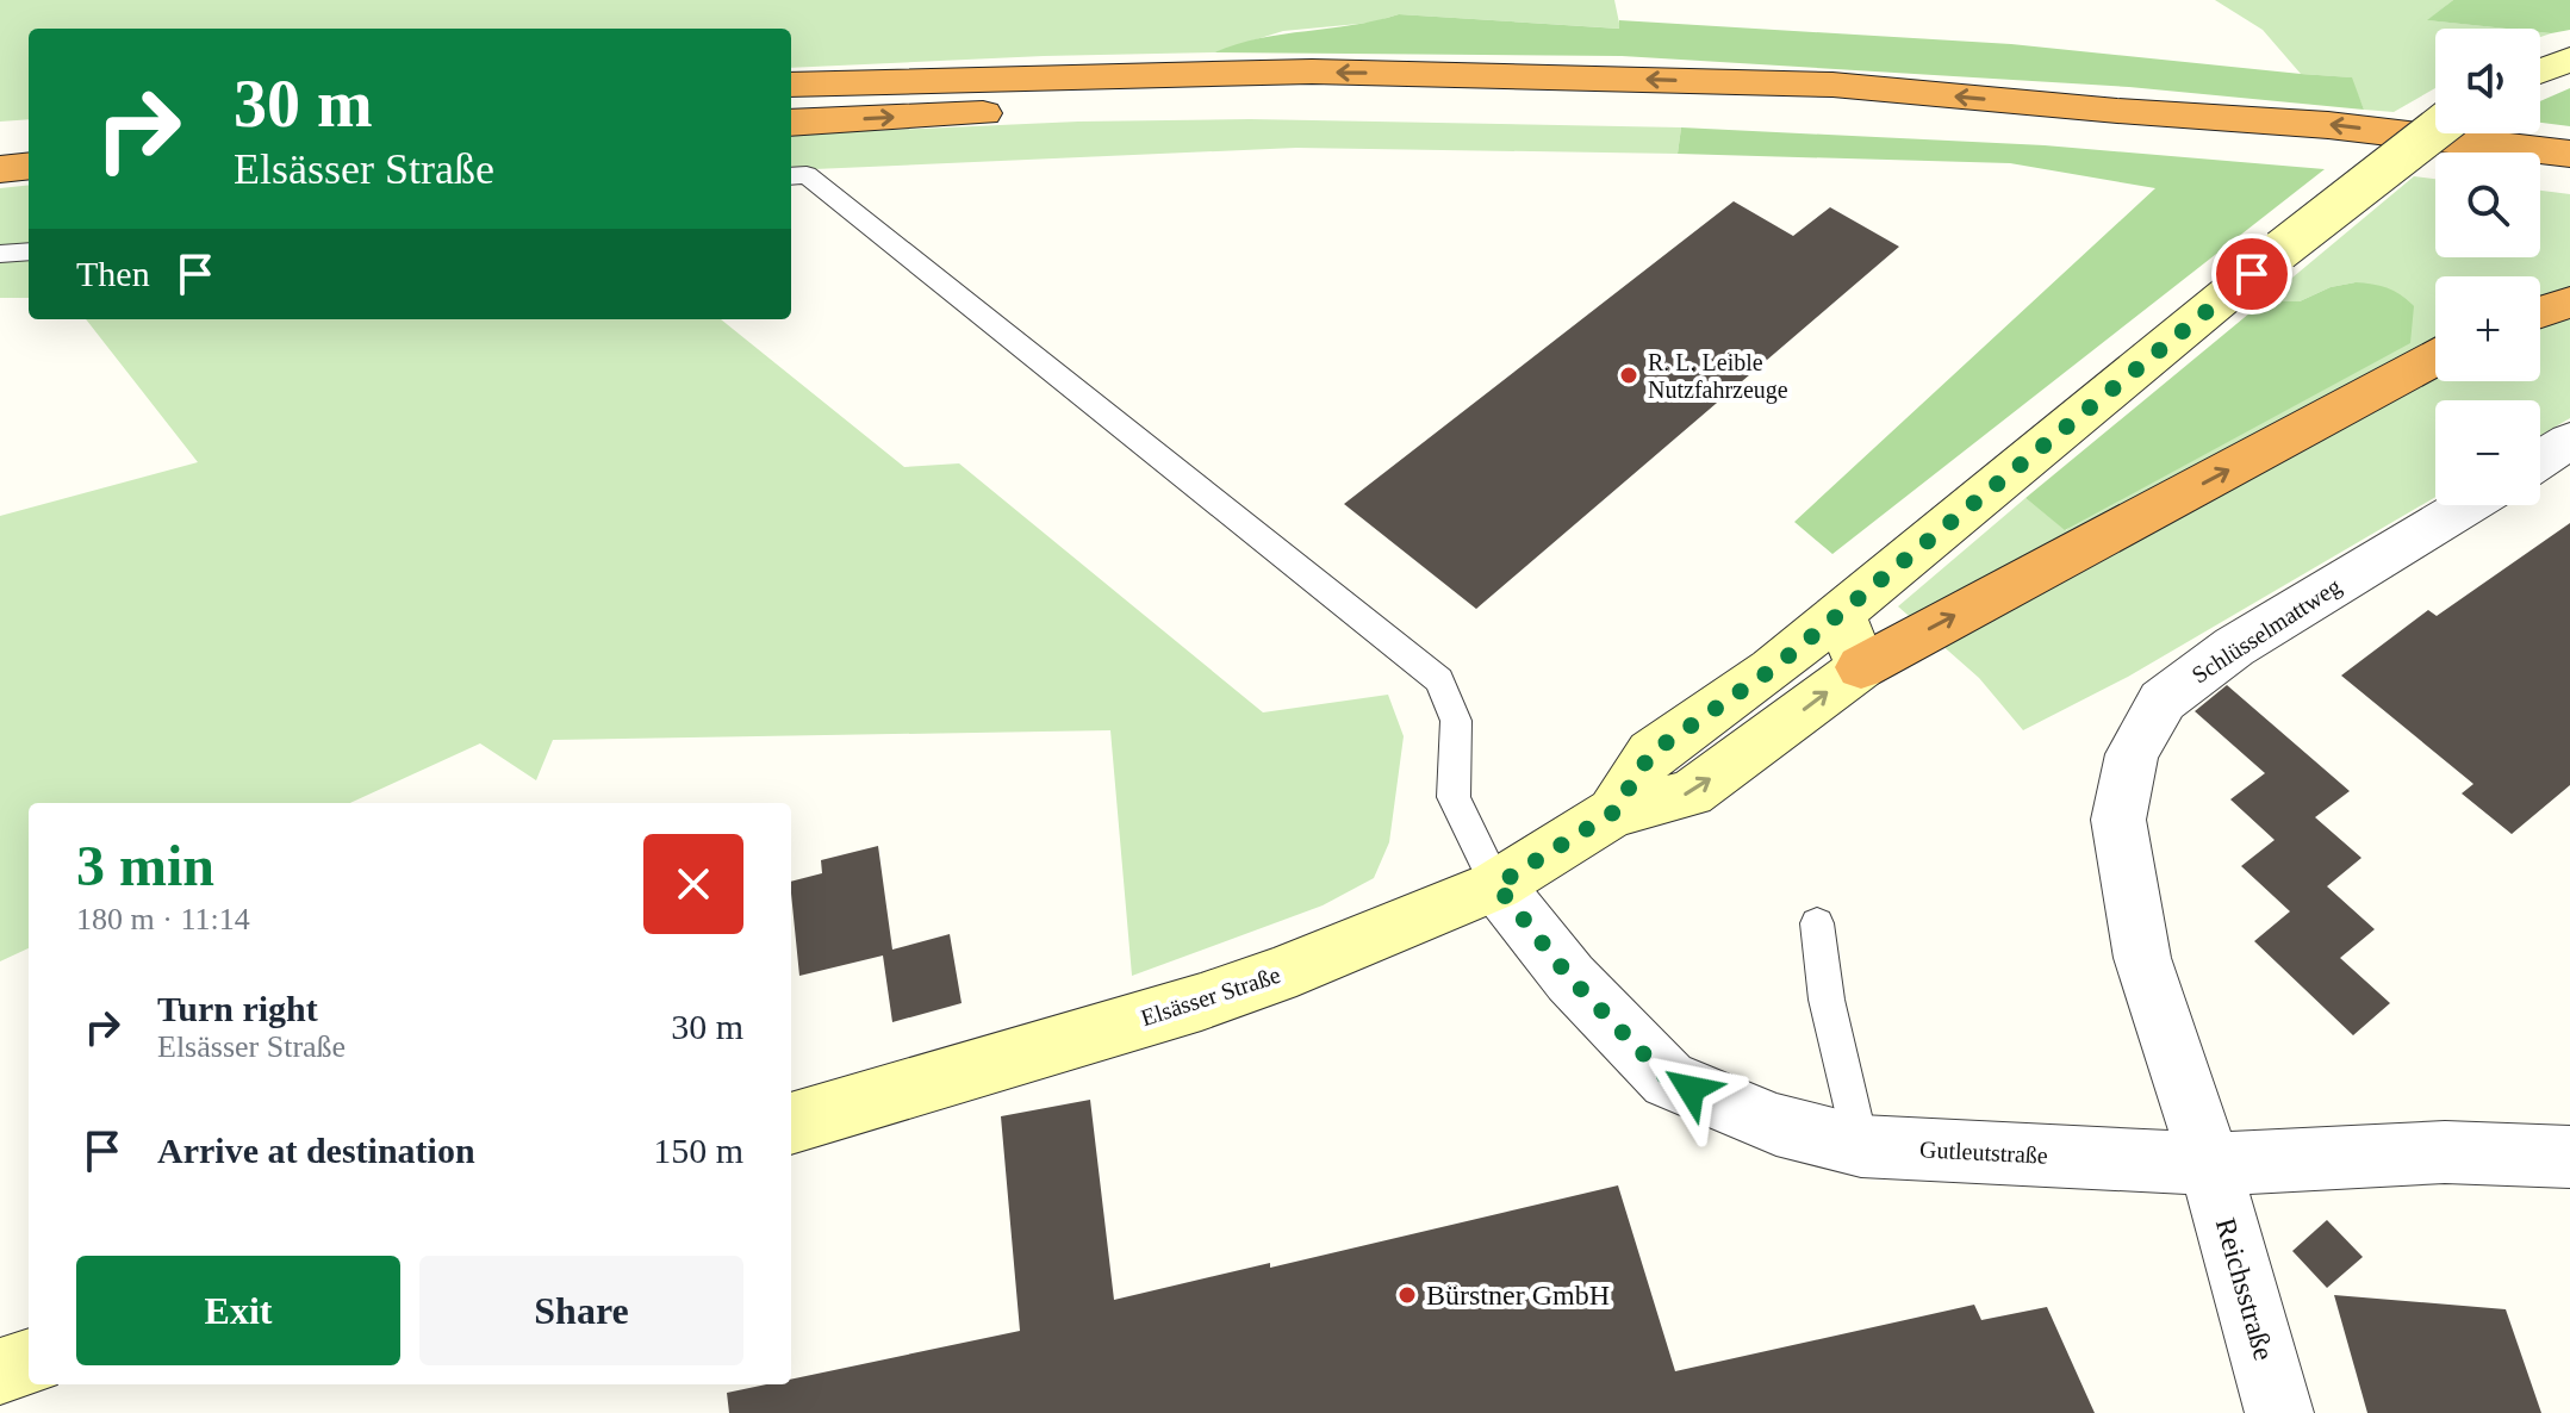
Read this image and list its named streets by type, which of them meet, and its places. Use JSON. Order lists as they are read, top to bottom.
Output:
{
  "streets": {
    "street": [
      "Schlüsselmattweg",
      "Elsässer Straße",
      "Gutleutstraße",
      "Reichsstraße"
    ]
  },
  "crossings": [
    ["Schlüsselmattweg", "Gutleutstraße"],
    ["Schlüsselmattweg", "Reichsstraße"],
    ["Elsässer Straße", "Gutleutstraße"],
    ["Gutleutstraße", "Reichsstraße"]
  ],
  "places": ["R. L. Leible Nutzfahrzeuge", "Bürstner GmbH"],
  "page": {
    "map_buttons": ["+", "−"],
    "turn": ["30 m", "Elsässer Straße"],
    "then": "Then",
    "heading": ["3 min", "180 m · 11:14"],
    "list": [
      {
        "name": "Turn right",
        "note": "Elsässer Straße",
        "value": "30 m"
      },
      {
        "name": "Arrive at destination",
        "value": "150 m"
      }
    ],
    "buttons": ["Exit", "Share"]
  }
}
